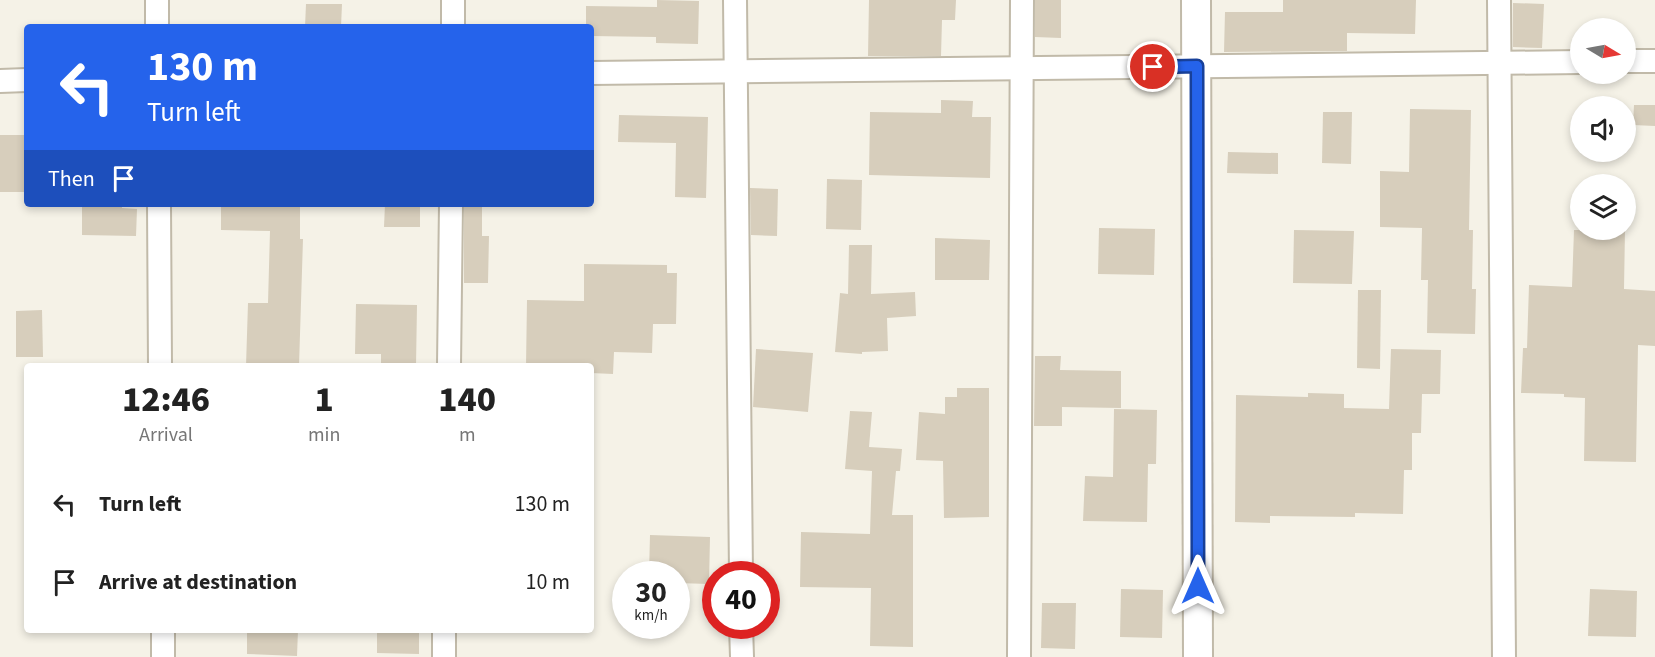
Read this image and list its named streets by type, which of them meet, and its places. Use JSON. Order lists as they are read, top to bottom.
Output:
{
  "north": "right",
  "page": {
    "turn": ["130 m", "Turn left"],
    "then": "Then",
    "eta": [
      "12:46",
      "Arrival",
      "1",
      "min",
      "140",
      "m"
    ],
    "list": [
      {
        "name": "Turn left",
        "value": "130 m"
      },
      {
        "name": "Arrive at destination",
        "value": "10 m"
      }
    ],
    "speed": "30 km/h",
    "limit": "40"
  }
}
